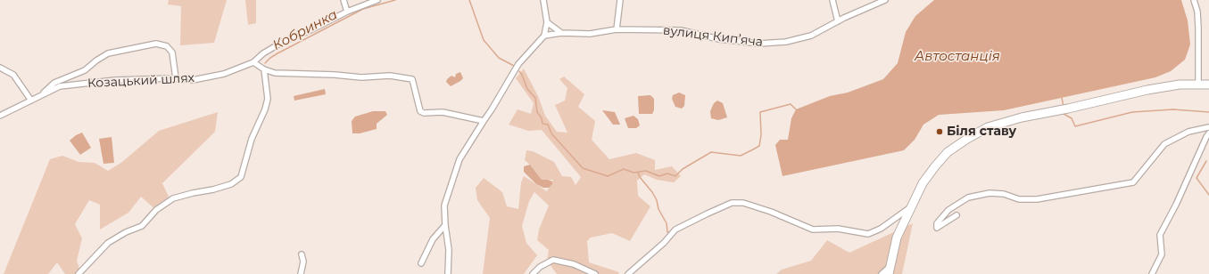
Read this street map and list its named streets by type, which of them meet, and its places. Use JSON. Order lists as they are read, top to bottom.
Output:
{
  "streets": {
    "street": ["вулиця Кипʼяча", "Козацький шлях"]
  },
  "water": ["Кобринка", "Автостанція"],
  "places": ["Біля ставу"]
}
